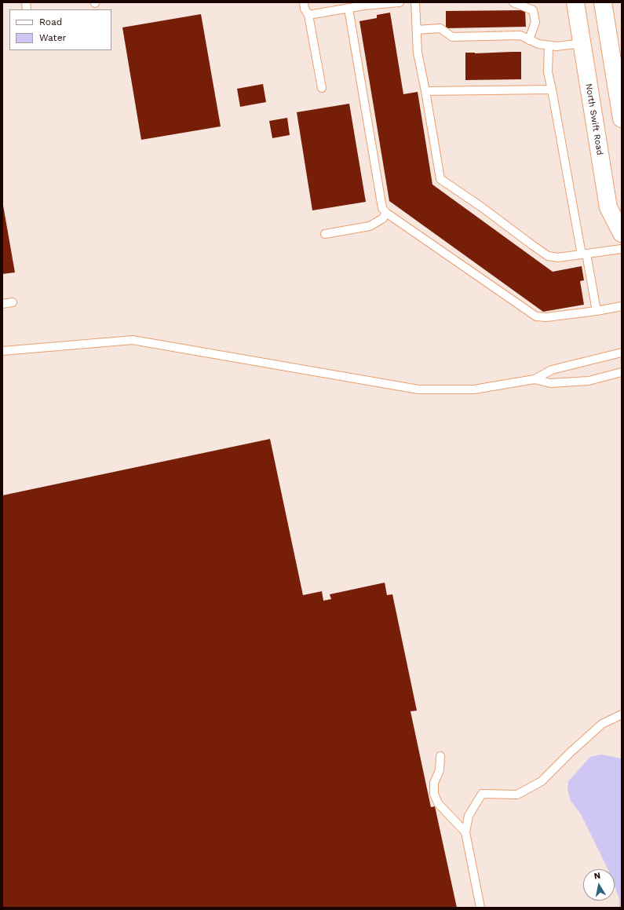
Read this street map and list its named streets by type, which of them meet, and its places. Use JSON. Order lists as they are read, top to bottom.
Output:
{
  "streets": {
    "street": ["North Swift Road"]
  },
  "legend": ["Road", "Water"],
  "north": "top"
}
